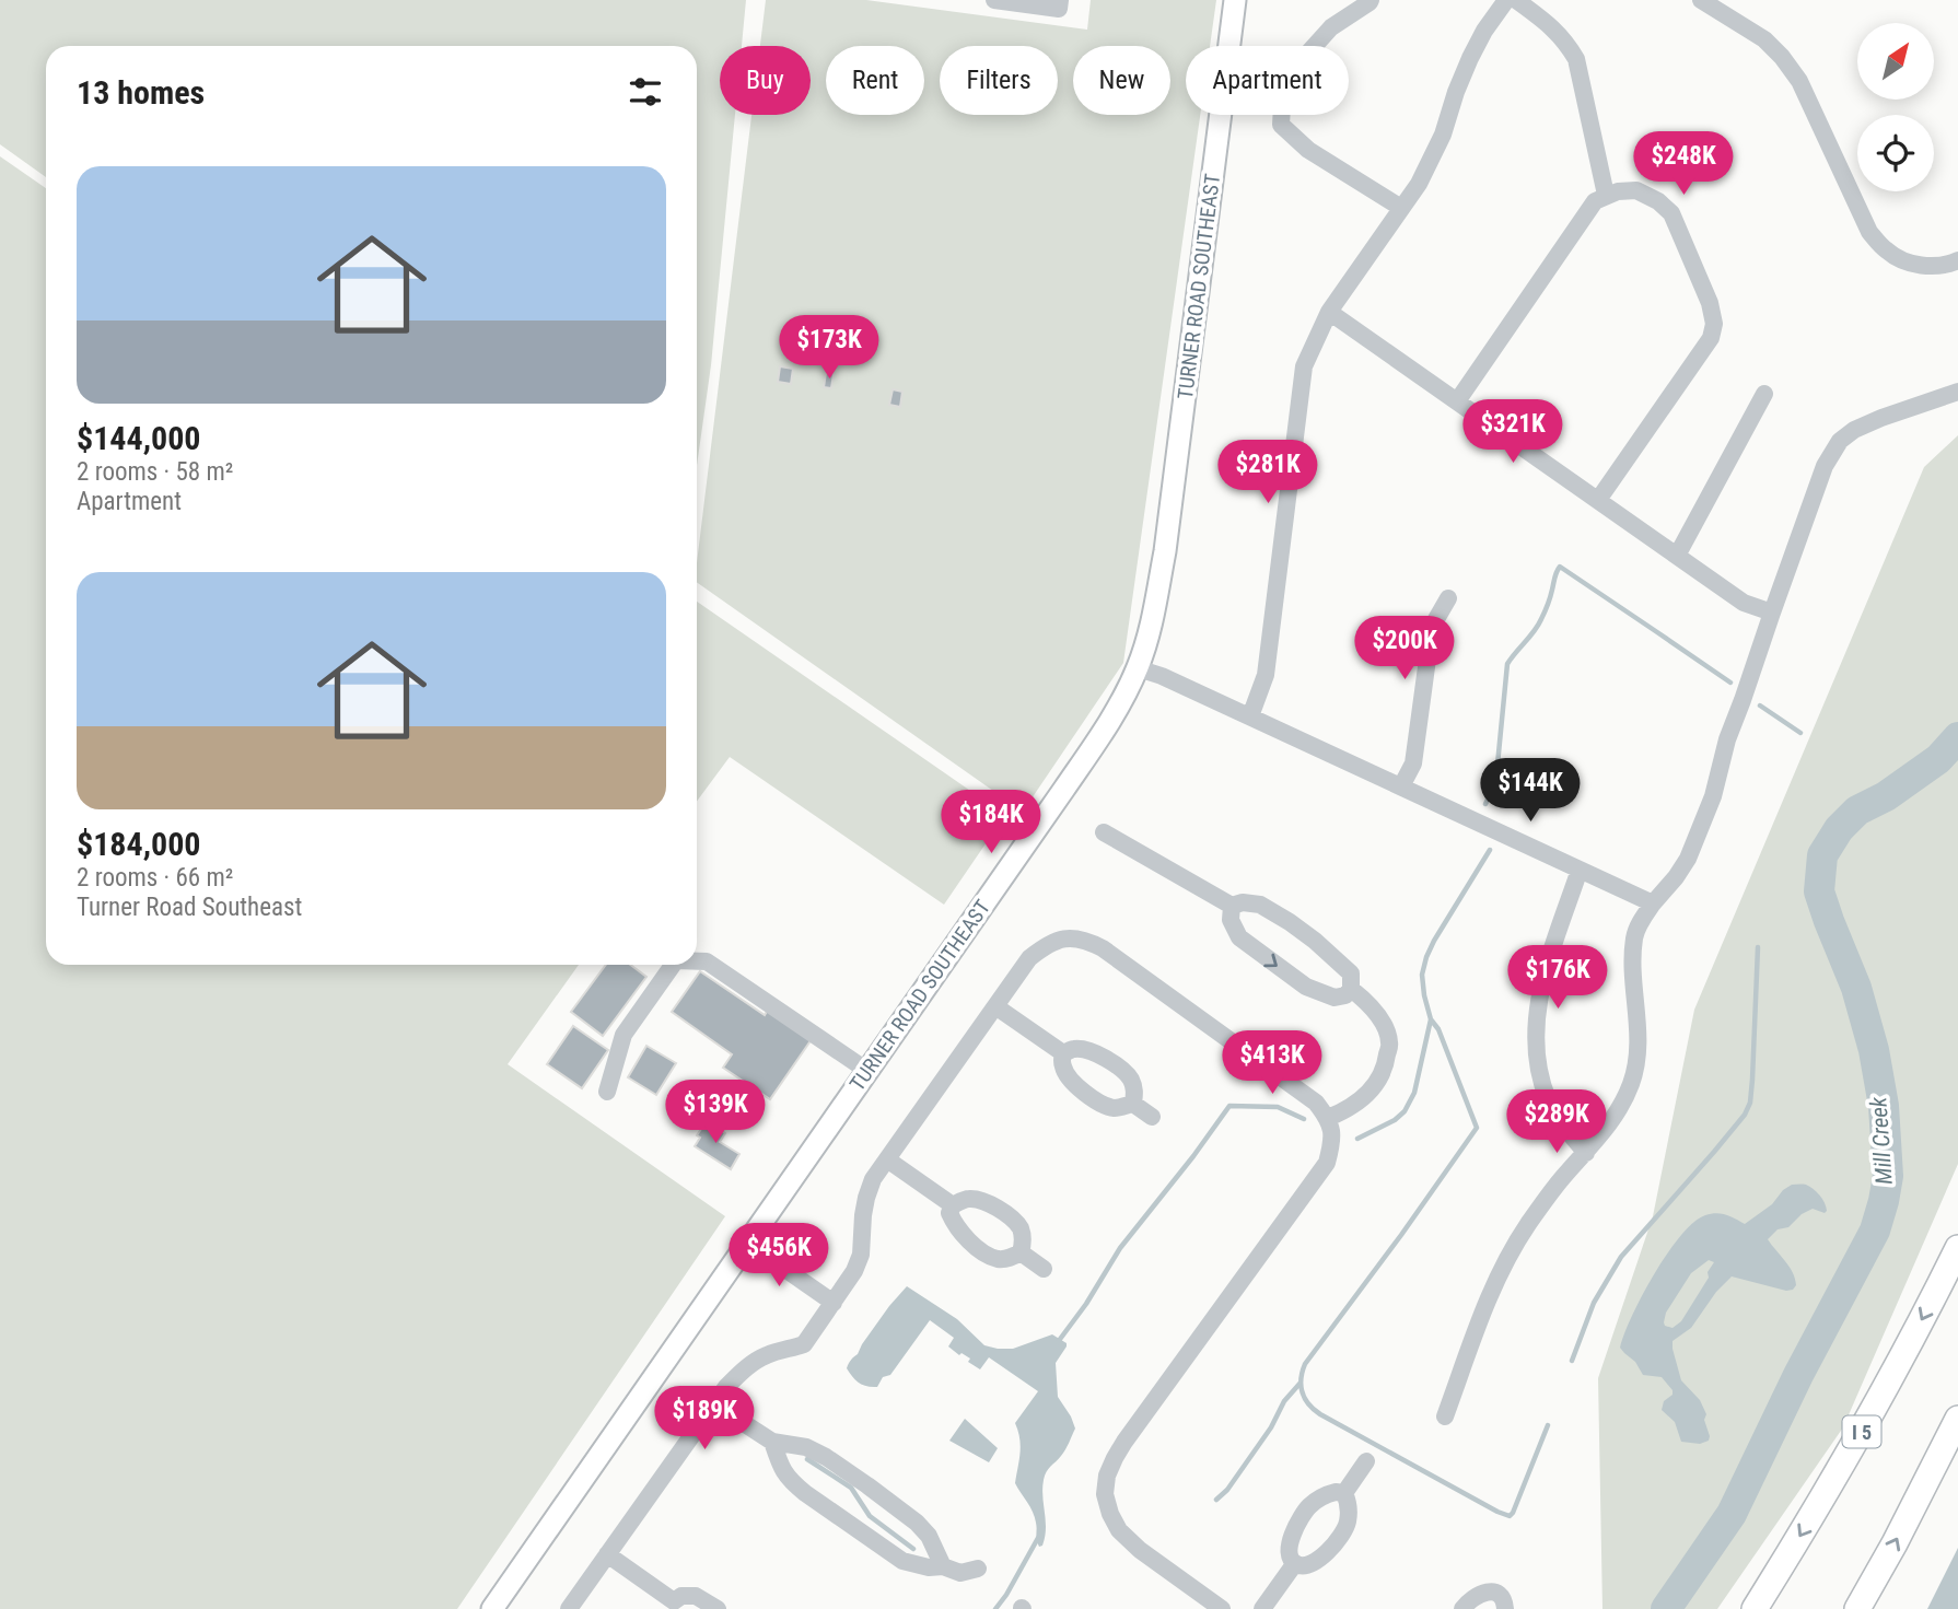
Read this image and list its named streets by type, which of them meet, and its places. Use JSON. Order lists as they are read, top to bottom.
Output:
{
  "streets": {
    "highway": ["I 5"],
    "main road": ["TURNER ROAD SOUTHEAST"]
  },
  "water": ["Mill Creek"],
  "north": "top right",
  "page": {
    "chip": [
      "Buy",
      "Rent",
      "Filters",
      "New",
      "Apartment"
    ],
    "heading": "13 homes",
    "price": [
      "$248K",
      "$173K",
      "$321K",
      "$281K",
      "$200K",
      "$144K",
      "$184K",
      "$176K",
      "$413K",
      "$139K",
      "$289K",
      "$456K",
      "$189K"
    ],
    "list": [
      {
        "name": "$144,000",
        "note": "2 rooms · 58 m² · Apartment"
      },
      {
        "name": "$184,000",
        "note": "2 rooms · 66 m² · Turner Road Southeast"
      }
    ]
  }
}
